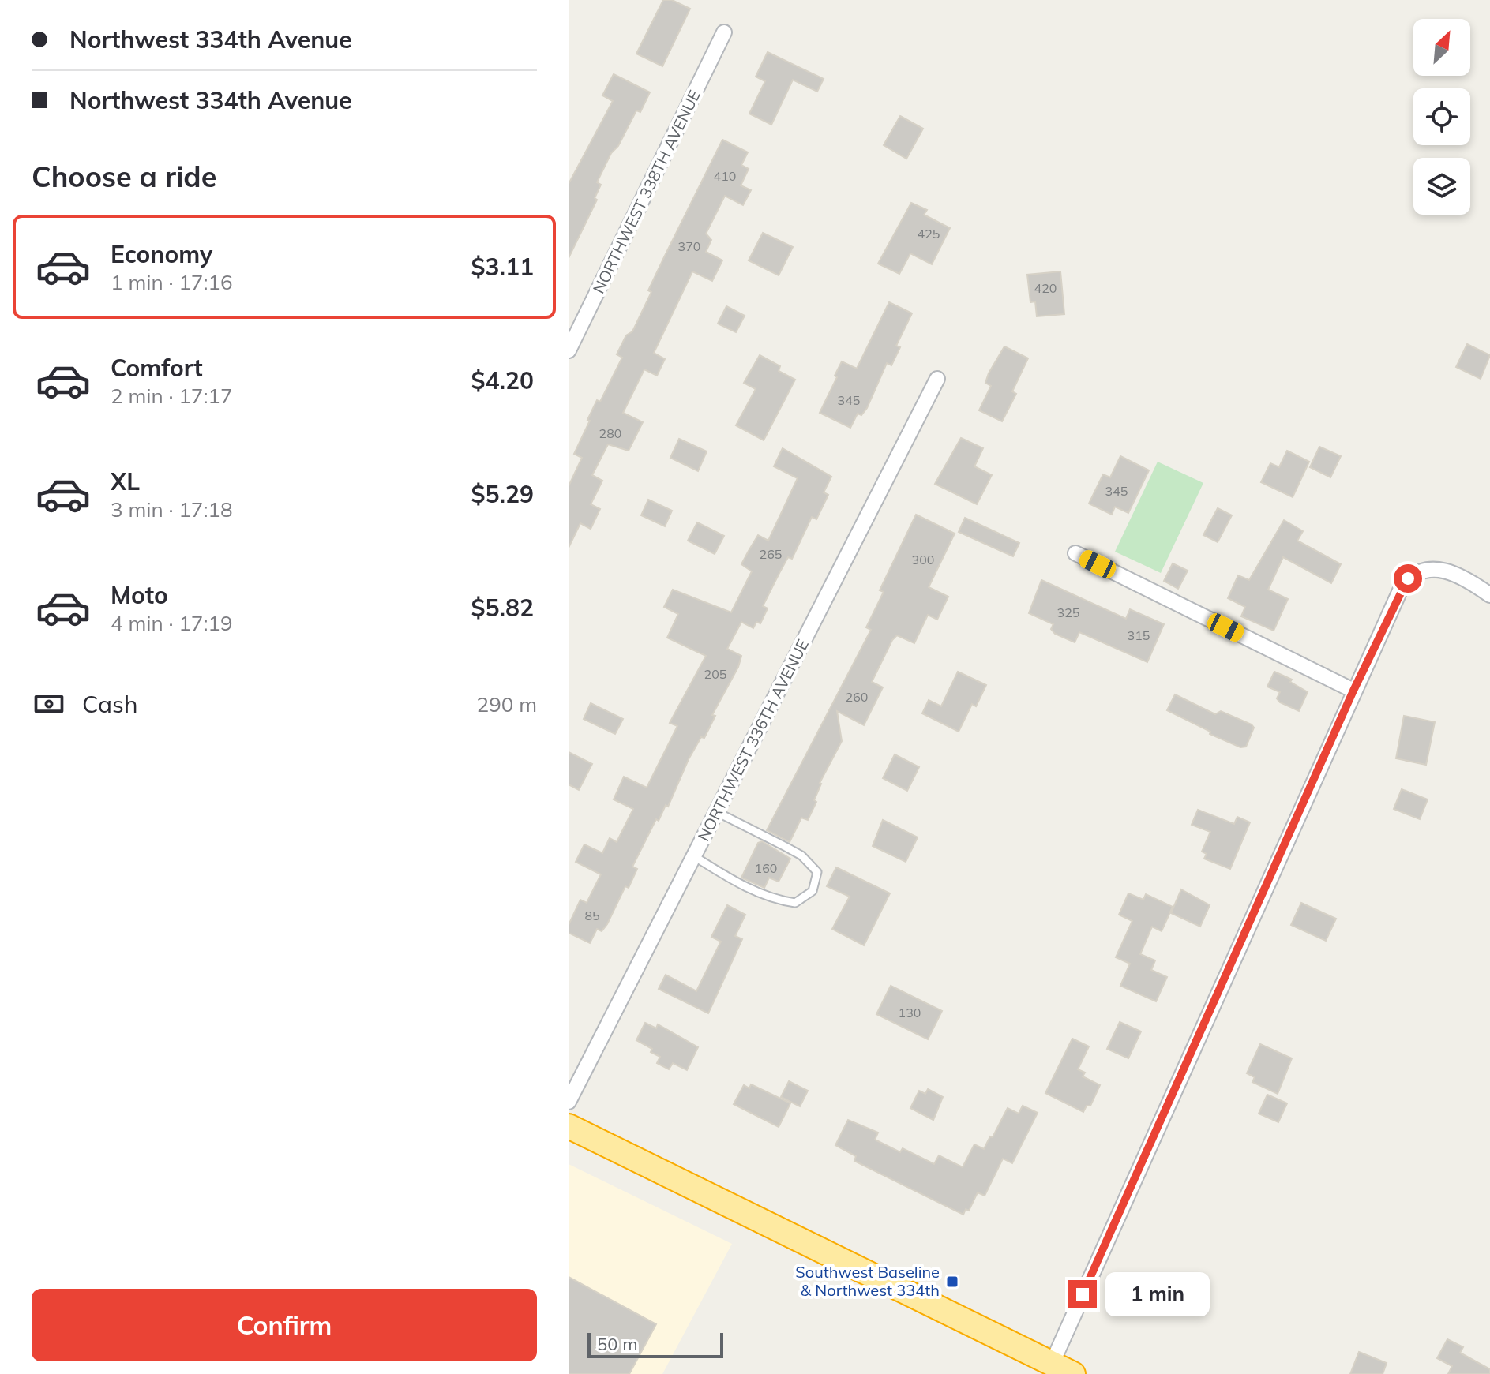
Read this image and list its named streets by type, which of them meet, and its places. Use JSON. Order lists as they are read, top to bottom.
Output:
{
  "streets": {
    "street": ["NORTHWEST 338TH AVENUE", "NORTHWEST 336TH AVENUE"]
  },
  "places": {
    "transit": ["Southwest Baseline & Northwest 334th"]
  },
  "house_numbers": [
    "410",
    "425",
    "370",
    "420",
    "345",
    "280",
    "345",
    "265",
    "300",
    "325",
    "315",
    "205",
    "260",
    "160",
    "85",
    "130"
  ],
  "scale_bar": "50 m",
  "north": "top right",
  "page": {
    "banner": ["Northwest 334th Avenue", "Northwest 334th Avenue"],
    "heading": "Choose a ride",
    "list": [
      {
        "name": "Economy",
        "note": "1 min · 17:16",
        "value": "$3.11"
      },
      {
        "name": "Comfort",
        "note": "2 min · 17:17",
        "value": "$4.20"
      },
      {
        "name": "XL",
        "note": "3 min · 17:18",
        "value": "$5.29"
      },
      {
        "name": "Moto",
        "note": "4 min · 17:19",
        "value": "$5.82"
      }
    ],
    "pay": ["Cash", "290 m"],
    "bubble": "1 min",
    "buttons": "Confirm",
    "scale": "50 m"
  }
}
